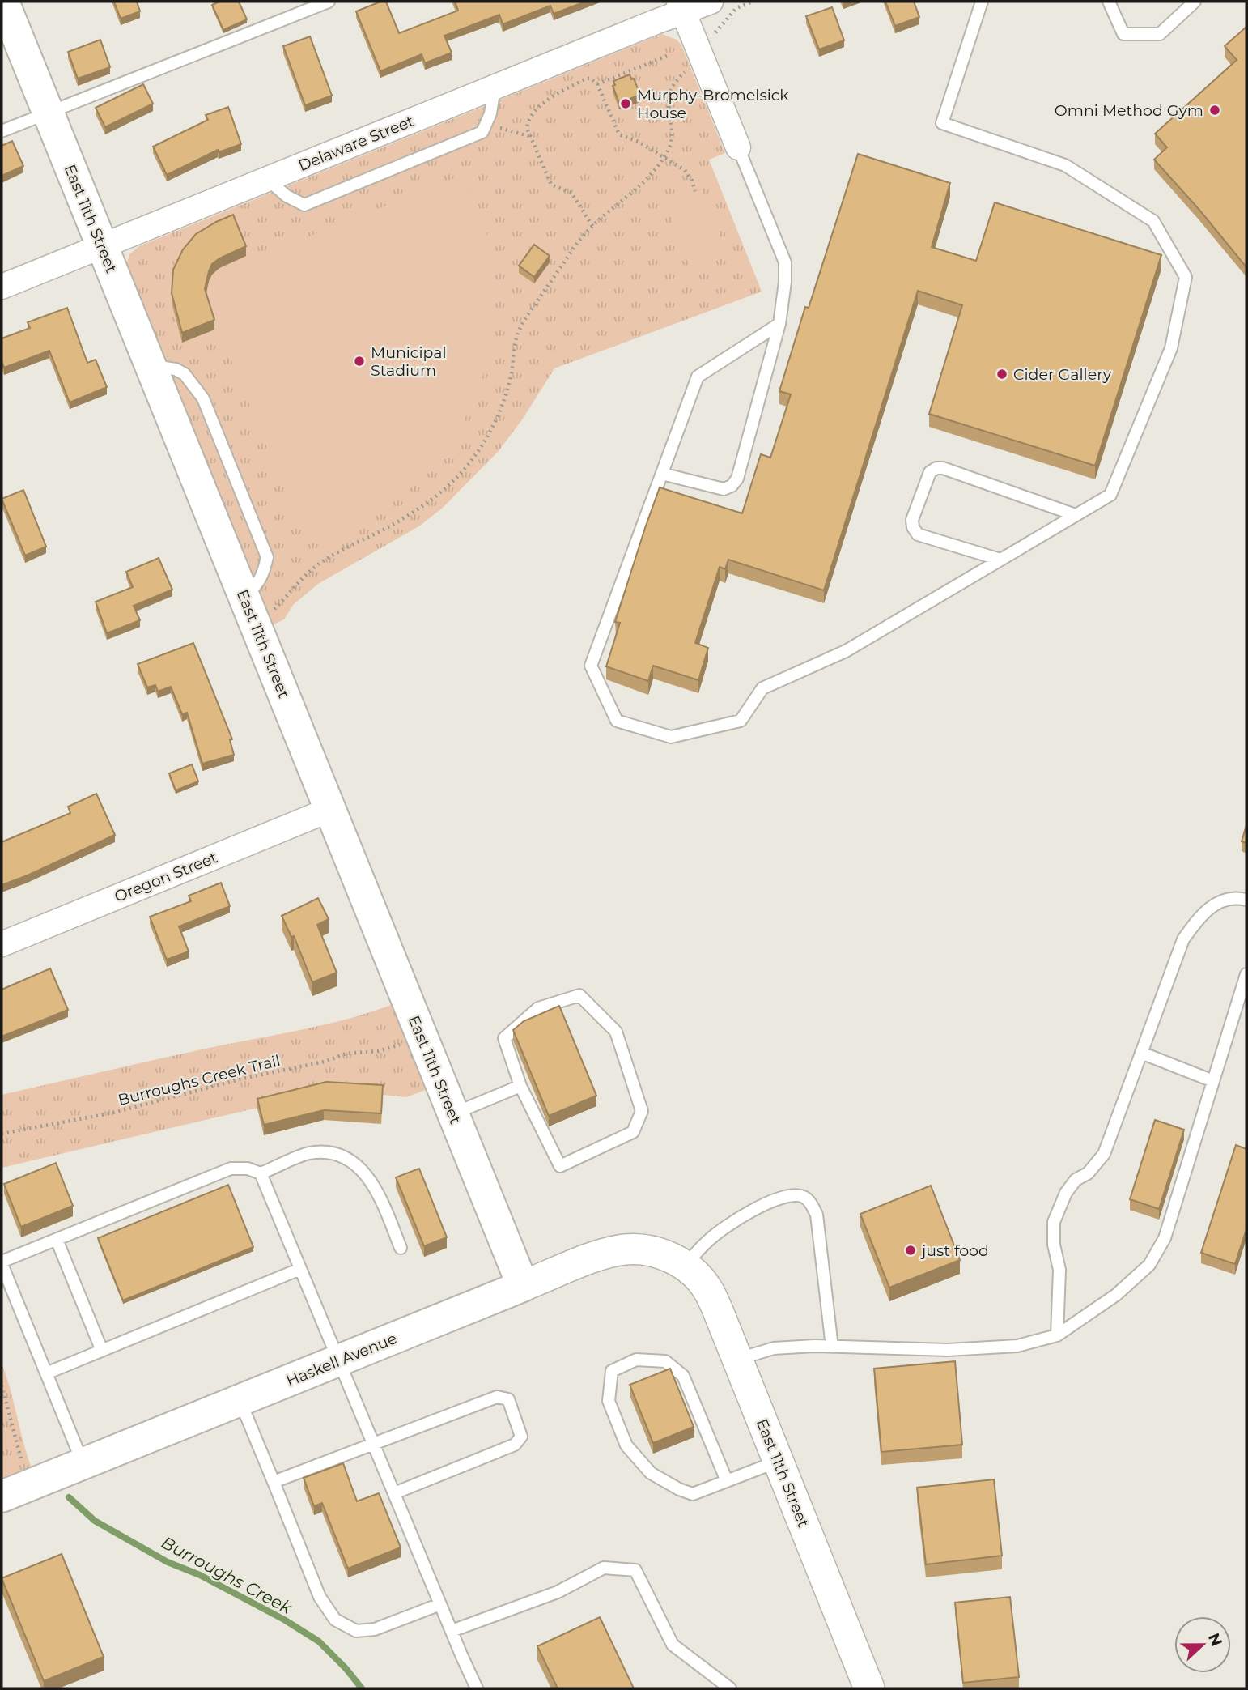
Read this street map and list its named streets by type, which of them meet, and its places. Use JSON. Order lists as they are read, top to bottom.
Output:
{
  "streets": {
    "main road": ["East 11th Street", "Haskell Avenue"],
    "street": ["Delaware Street", "Oregon Street"],
    "path": ["Burroughs Creek Trail"]
  },
  "crossings": [
    ["Delaware Street", "East 11th Street"],
    ["East 11th Street", "Oregon Street"],
    ["East 11th Street", "Haskell Avenue"]
  ],
  "water": ["Burroughs Creek"],
  "places": [
    "Murphy-Bromelsick House",
    "Omni Method Gym",
    "Municipal Stadium",
    "Cider Gallery",
    "just food"
  ],
  "north": "right"
}
